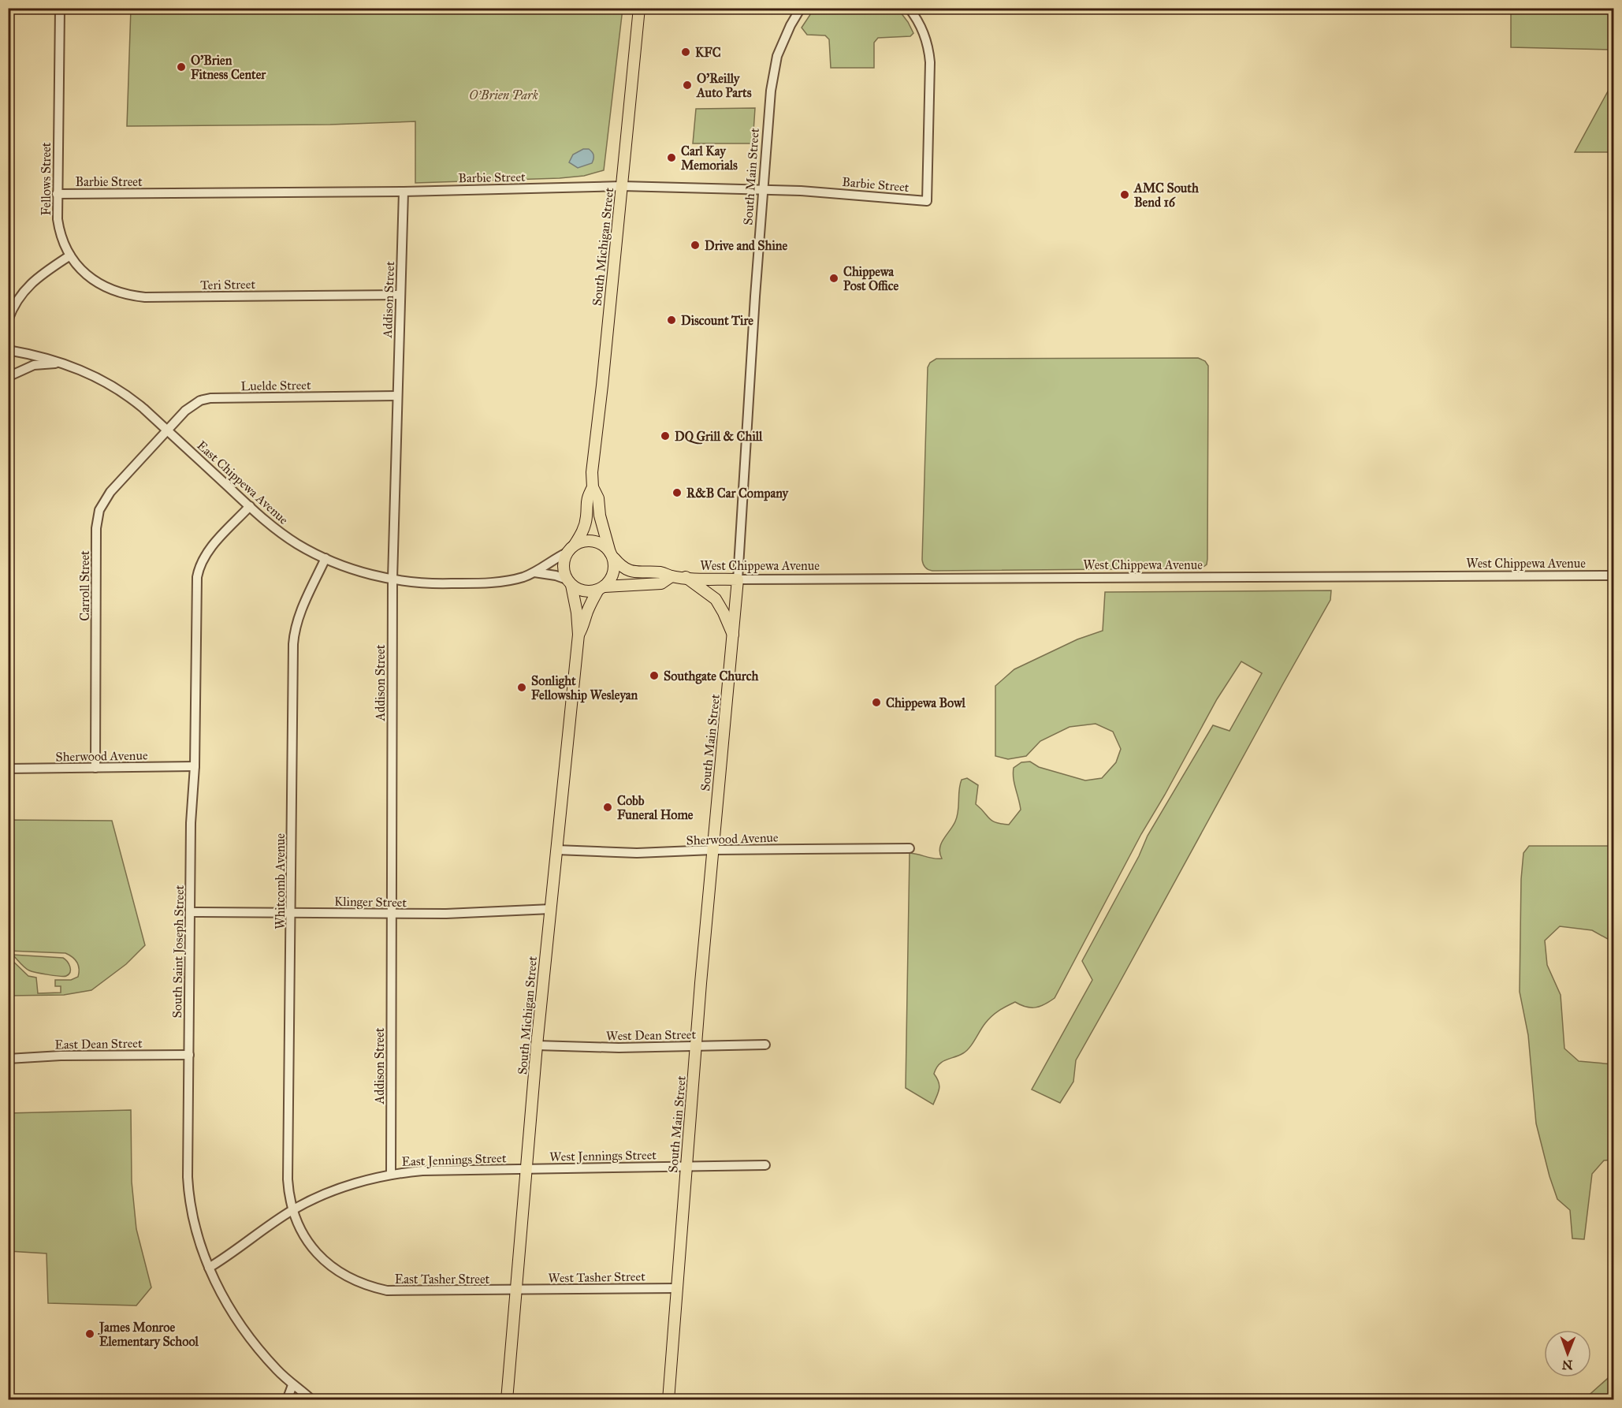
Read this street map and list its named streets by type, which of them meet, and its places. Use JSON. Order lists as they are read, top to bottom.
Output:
{
  "streets": {
    "main road": ["South Main Street", "South Michigan Street", "West Chippewa Avenue"],
    "street": [
      "Barbie Street",
      "Fellows Street",
      "Teri Street",
      "Addison Street",
      "Luelde Street",
      "East Chippewa Avenue",
      "Carroll Street",
      "Sherwood Avenue",
      "Whitcomb Avenue",
      "Klinger Street",
      "South Saint Joseph Street",
      "West Dean Street",
      "East Dean Street",
      "West Jennings Street",
      "East Jennings Street",
      "West Tasher Street",
      "East Tasher Street"
    ]
  },
  "crossings": [
    ["South Main Street", "Barbie Street"],
    ["South Main Street", "West Chippewa Avenue"],
    ["South Main Street", "Sherwood Avenue"],
    ["South Main Street", "West Dean Street"],
    ["South Main Street", "West Jennings Street"],
    ["South Main Street", "West Tasher Street"],
    ["Barbie Street", "Fellows Street"],
    ["Barbie Street", "South Michigan Street"],
    ["Barbie Street", "Addison Street"],
    ["Fellows Street", "Teri Street"],
    ["South Michigan Street", "East Chippewa Avenue"],
    ["South Michigan Street", "West Chippewa Avenue"],
    ["South Michigan Street", "Sherwood Avenue"],
    ["South Michigan Street", "Klinger Street"],
    ["South Michigan Street", "West Dean Street"],
    ["South Michigan Street", "West Jennings Street"],
    ["South Michigan Street", "East Jennings Street"],
    ["South Michigan Street", "West Tasher Street"],
    ["South Michigan Street", "East Tasher Street"],
    ["Teri Street", "Addison Street"],
    ["Addison Street", "Luelde Street"],
    ["Addison Street", "East Chippewa Avenue"],
    ["Addison Street", "Klinger Street"],
    ["Addison Street", "East Jennings Street"],
    ["Luelde Street", "East Chippewa Avenue"],
    ["Luelde Street", "Carroll Street"],
    ["East Chippewa Avenue", "West Chippewa Avenue"],
    ["East Chippewa Avenue", "Carroll Street"],
    ["East Chippewa Avenue", "Whitcomb Avenue"],
    ["East Chippewa Avenue", "South Saint Joseph Street"],
    ["Carroll Street", "Sherwood Avenue"],
    ["Sherwood Avenue", "South Saint Joseph Street"],
    ["Whitcomb Avenue", "Klinger Street"],
    ["Whitcomb Avenue", "East Jennings Street"],
    ["Whitcomb Avenue", "East Tasher Street"],
    ["Klinger Street", "South Saint Joseph Street"],
    ["South Saint Joseph Street", "East Dean Street"],
    ["South Saint Joseph Street", "East Jennings Street"],
    ["West Jennings Street", "East Jennings Street"],
    ["East Jennings Street", "East Tasher Street"],
    ["West Tasher Street", "East Tasher Street"]
  ],
  "parks": ["O'Brien Park"],
  "places": [
    "KFC",
    "O’Brien Fitness Center",
    "O'Reilly Auto Parts",
    "Carl Kay Memorials",
    "AMC South Bend 16",
    "Drive and Shine",
    "Chippewa Post Office",
    "Discount Tire",
    "DQ Grill & Chill",
    "R&B Car Company",
    "Southgate Church",
    "Sonlight Fellowship Wesleyan",
    "Chippewa Bowl",
    "Cobb Funeral Home",
    "James Monroe Elementary School"
  ],
  "north": "bottom"
}
